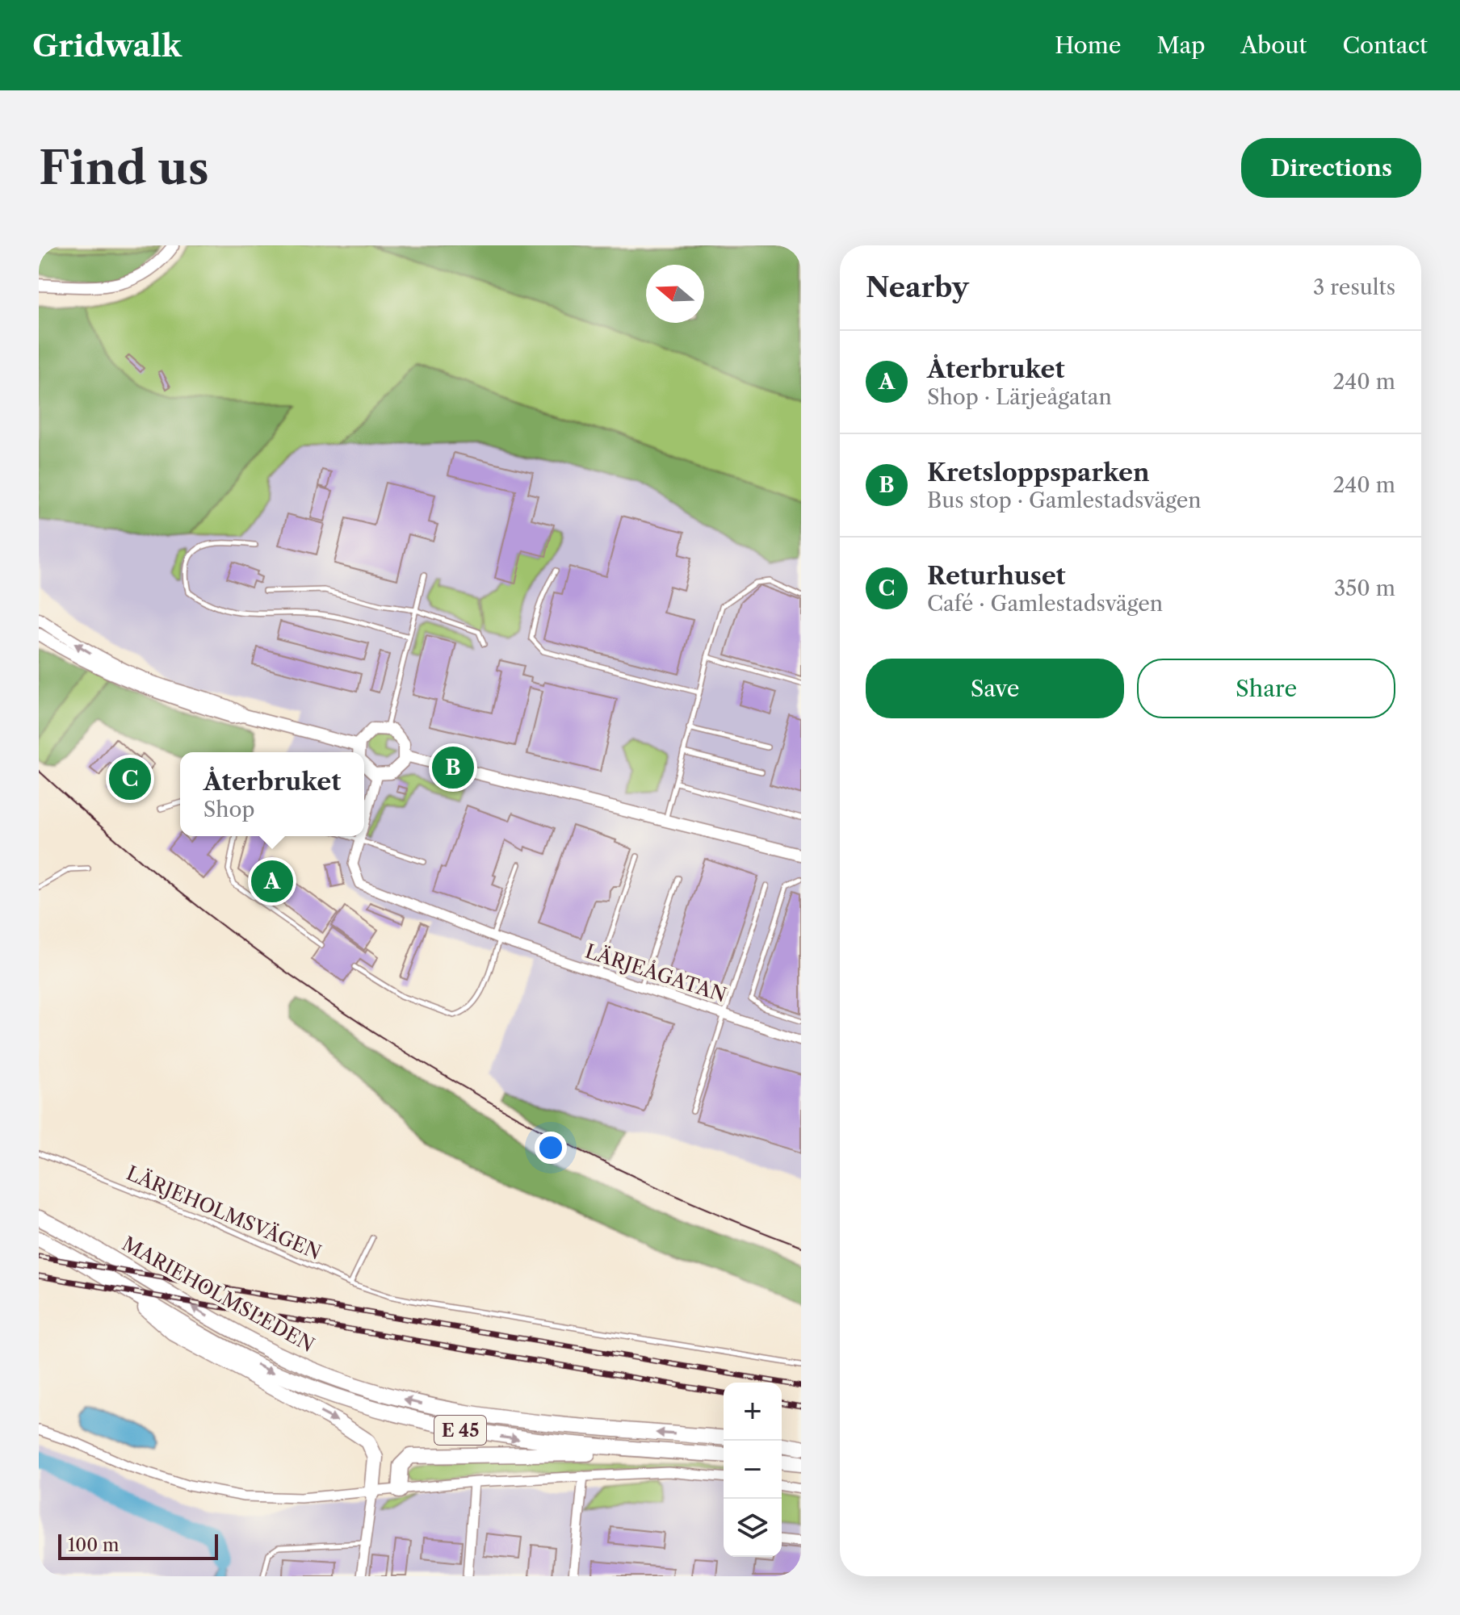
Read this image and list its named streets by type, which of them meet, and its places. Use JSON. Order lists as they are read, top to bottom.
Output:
{
  "streets": {
    "highway": ["MARIEHOLMSLEDEN", "E 45"],
    "street": ["LÄRJEÅGATAN"],
    "lane": ["LÄRJEHOLMSVÄGEN"]
  },
  "scale_bar": "100 m",
  "north": "left",
  "page": {
    "header": "Gridwalk",
    "nav": [
      "Home",
      "Map",
      "About",
      "Contact"
    ],
    "buttons": [
      "Directions",
      ["Save", "Share"]
    ],
    "title": "Find us",
    "heading": ["Nearby", "3 results"],
    "list": [
      {
        "mark": "A",
        "name": "Återbruket",
        "note": "Shop · Lärjeågatan",
        "value": "240 m"
      },
      {
        "mark": "B",
        "name": "Kretsloppsparken",
        "note": "Bus stop · Gamlestadsvägen",
        "value": "240 m"
      },
      {
        "mark": "C",
        "name": "Returhuset",
        "note": "Café · Gamlestadsvägen",
        "value": "350 m"
      }
    ],
    "pins": ["B", "C", "A"],
    "popup": ["Återbruket", "Shop"],
    "map_buttons": ["+", "−"],
    "scale": "100 m"
  }
}
